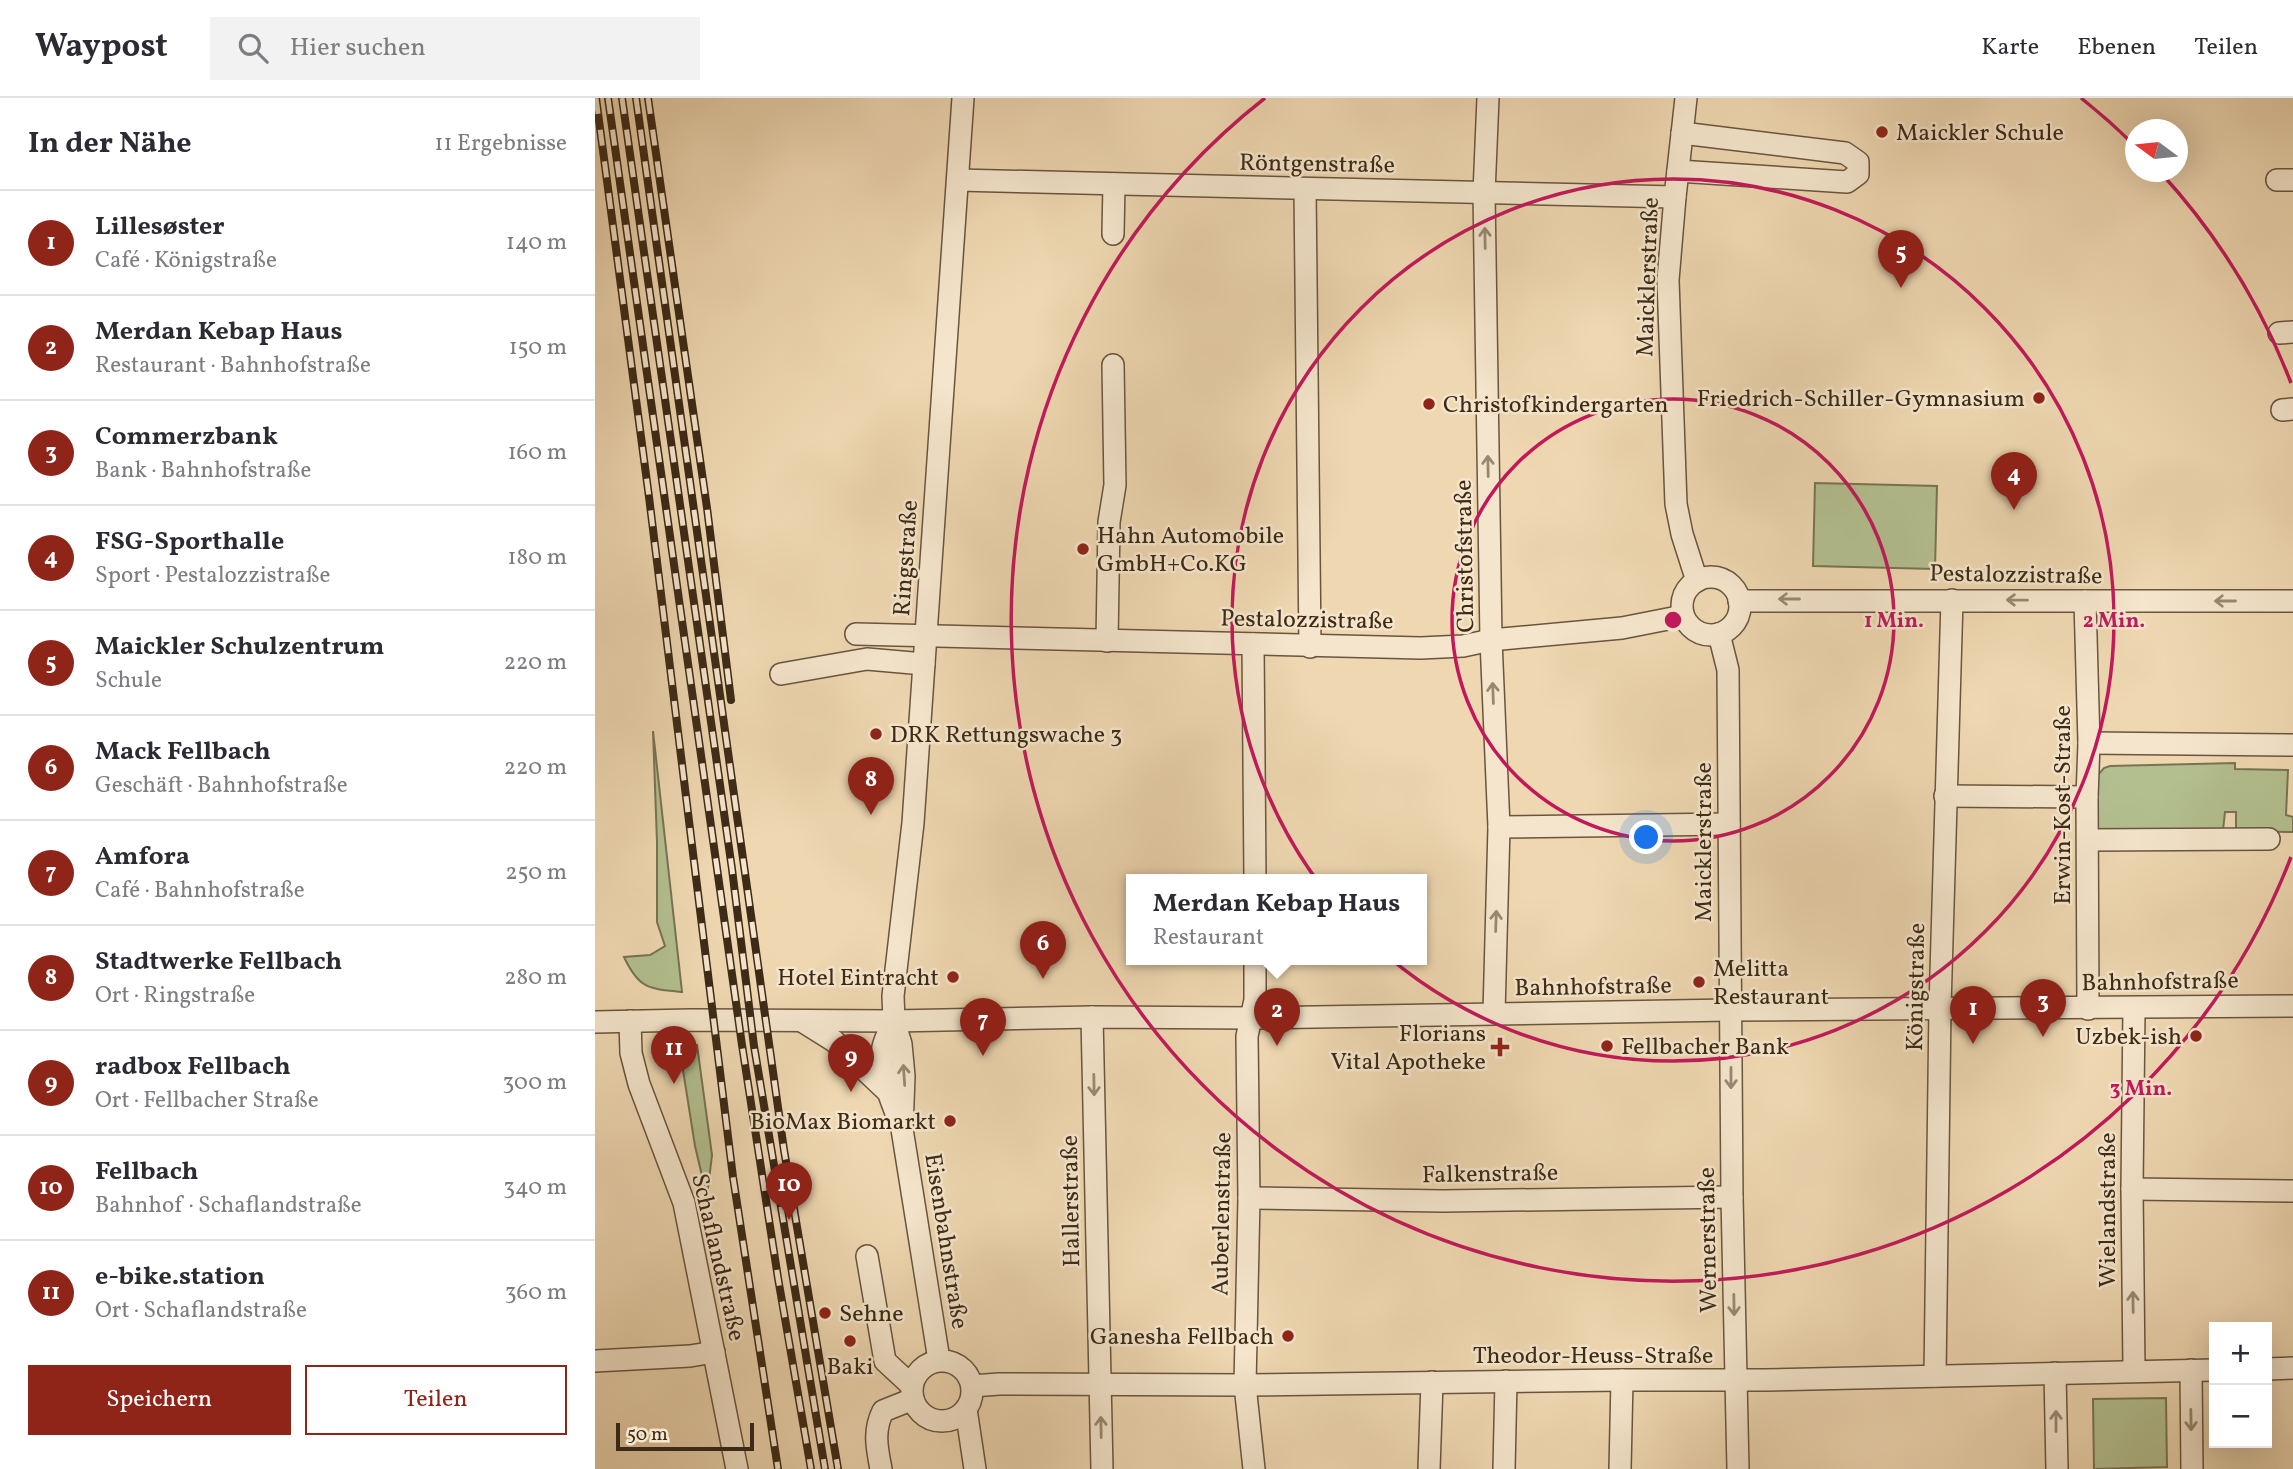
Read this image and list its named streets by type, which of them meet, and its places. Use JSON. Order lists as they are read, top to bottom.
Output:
{
  "streets": {
    "street": [
      "Röntgenstraße",
      "Maicklerstraße",
      "Christofstraße",
      "Ringstraße",
      "Pestalozzistraße",
      "Erwin-Kost-Straße",
      "Bahnhofstraße",
      "Königstraße",
      "Falkenstraße",
      "Hallerstraße",
      "Wielandstraße",
      "Auberlenstraße",
      "Wernerstraße",
      "Eisenbahnstraße",
      "Schaflandstraße",
      "Theodor-Heuss-Straße"
    ]
  },
  "crossings": [
    ["Röntgenstraße", "Maicklerstraße"],
    ["Röntgenstraße", "Christofstraße"],
    ["Röntgenstraße", "Ringstraße"],
    ["Maicklerstraße", "Pestalozzistraße"],
    ["Maicklerstraße", "Bahnhofstraße"],
    ["Maicklerstraße", "Wernerstraße"],
    ["Christofstraße", "Pestalozzistraße"],
    ["Christofstraße", "Bahnhofstraße"],
    ["Ringstraße", "Pestalozzistraße"],
    ["Ringstraße", "Bahnhofstraße"],
    ["Ringstraße", "Eisenbahnstraße"],
    ["Pestalozzistraße", "Erwin-Kost-Straße"],
    ["Pestalozzistraße", "Königstraße"],
    ["Erwin-Kost-Straße", "Bahnhofstraße"],
    ["Bahnhofstraße", "Königstraße"],
    ["Bahnhofstraße", "Hallerstraße"],
    ["Bahnhofstraße", "Wielandstraße"],
    ["Bahnhofstraße", "Auberlenstraße"],
    ["Bahnhofstraße", "Wernerstraße"],
    ["Bahnhofstraße", "Eisenbahnstraße"],
    ["Bahnhofstraße", "Schaflandstraße"],
    ["Königstraße", "Theodor-Heuss-Straße"],
    ["Falkenstraße", "Auberlenstraße"],
    ["Falkenstraße", "Wernerstraße"],
    ["Hallerstraße", "Theodor-Heuss-Straße"],
    ["Wielandstraße", "Theodor-Heuss-Straße"],
    ["Auberlenstraße", "Theodor-Heuss-Straße"],
    ["Wernerstraße", "Theodor-Heuss-Straße"],
    ["Eisenbahnstraße", "Theodor-Heuss-Straße"]
  ],
  "one_way": ["Wielandstraße", "Wernerstraße"],
  "places": {
    "other": [
      "Maickler Schule",
      "Friedrich-Schiller-Gymnasium",
      "Christofkindergarten",
      "Hahn Automobile GmbH+Co.KG",
      "DRK Rettungswache 3",
      "Hotel Eintracht",
      "Melitta Restaurant",
      "Uzbek-ish",
      "Fellbacher Bank",
      "BioMax Biomarkt",
      "Sehne",
      "Ganesha Fellbach",
      "Baki"
    ],
    "health": ["Florians Vital Apotheke"]
  },
  "scale_bar": "50 m",
  "north": "left",
  "page": {
    "header": "Waypost",
    "search": "Hier suchen",
    "nav": ["Karte", "Ebenen", "Teilen"],
    "heading": ["In der Nähe", "11 Ergebnisse"],
    "list": [
      {
        "mark": "1",
        "name": "Lillesøster",
        "note": "Café · Königstraße",
        "value": "140 m"
      },
      {
        "mark": "2",
        "name": "Merdan Kebap Haus",
        "note": "Restaurant · Bahnhofstraße",
        "value": "150 m"
      },
      {
        "mark": "3",
        "name": "Commerzbank",
        "note": "Bank · Bahnhofstraße",
        "value": "160 m"
      },
      {
        "mark": "4",
        "name": "FSG-Sporthalle",
        "note": "Sport · Pestalozzistraße",
        "value": "180 m"
      },
      {
        "mark": "5",
        "name": "Maickler Schulzentrum",
        "note": "Schule",
        "value": "220 m"
      },
      {
        "mark": "6",
        "name": "Mack Fellbach",
        "note": "Geschäft · Bahnhofstraße",
        "value": "220 m"
      },
      {
        "mark": "7",
        "name": "Amfora",
        "note": "Café · Bahnhofstraße",
        "value": "250 m"
      },
      {
        "mark": "8",
        "name": "Stadtwerke Fellbach",
        "note": "Ort · Ringstraße",
        "value": "280 m"
      },
      {
        "mark": "9",
        "name": "radbox Fellbach",
        "note": "Ort · Fellbacher Straße",
        "value": "300 m"
      },
      {
        "mark": "10",
        "name": "Fellbach",
        "note": "Bahnhof · Schaflandstraße",
        "value": "340 m"
      },
      {
        "mark": "11",
        "name": "e-bike.station",
        "note": "Ort · Schaflandstraße",
        "value": "360 m"
      }
    ],
    "pins": [
      "5",
      "4",
      "8",
      "6",
      "3",
      "1",
      "2",
      "7",
      "11",
      "9",
      "10"
    ],
    "popup": ["Merdan Kebap Haus", "Restaurant"],
    "map_buttons": ["+", "−"],
    "buttons": ["Speichern", "Teilen"],
    "scale": "50 m"
  },
  "rings": ["1 Min.", "2 Min.", "3 Min."]
}
